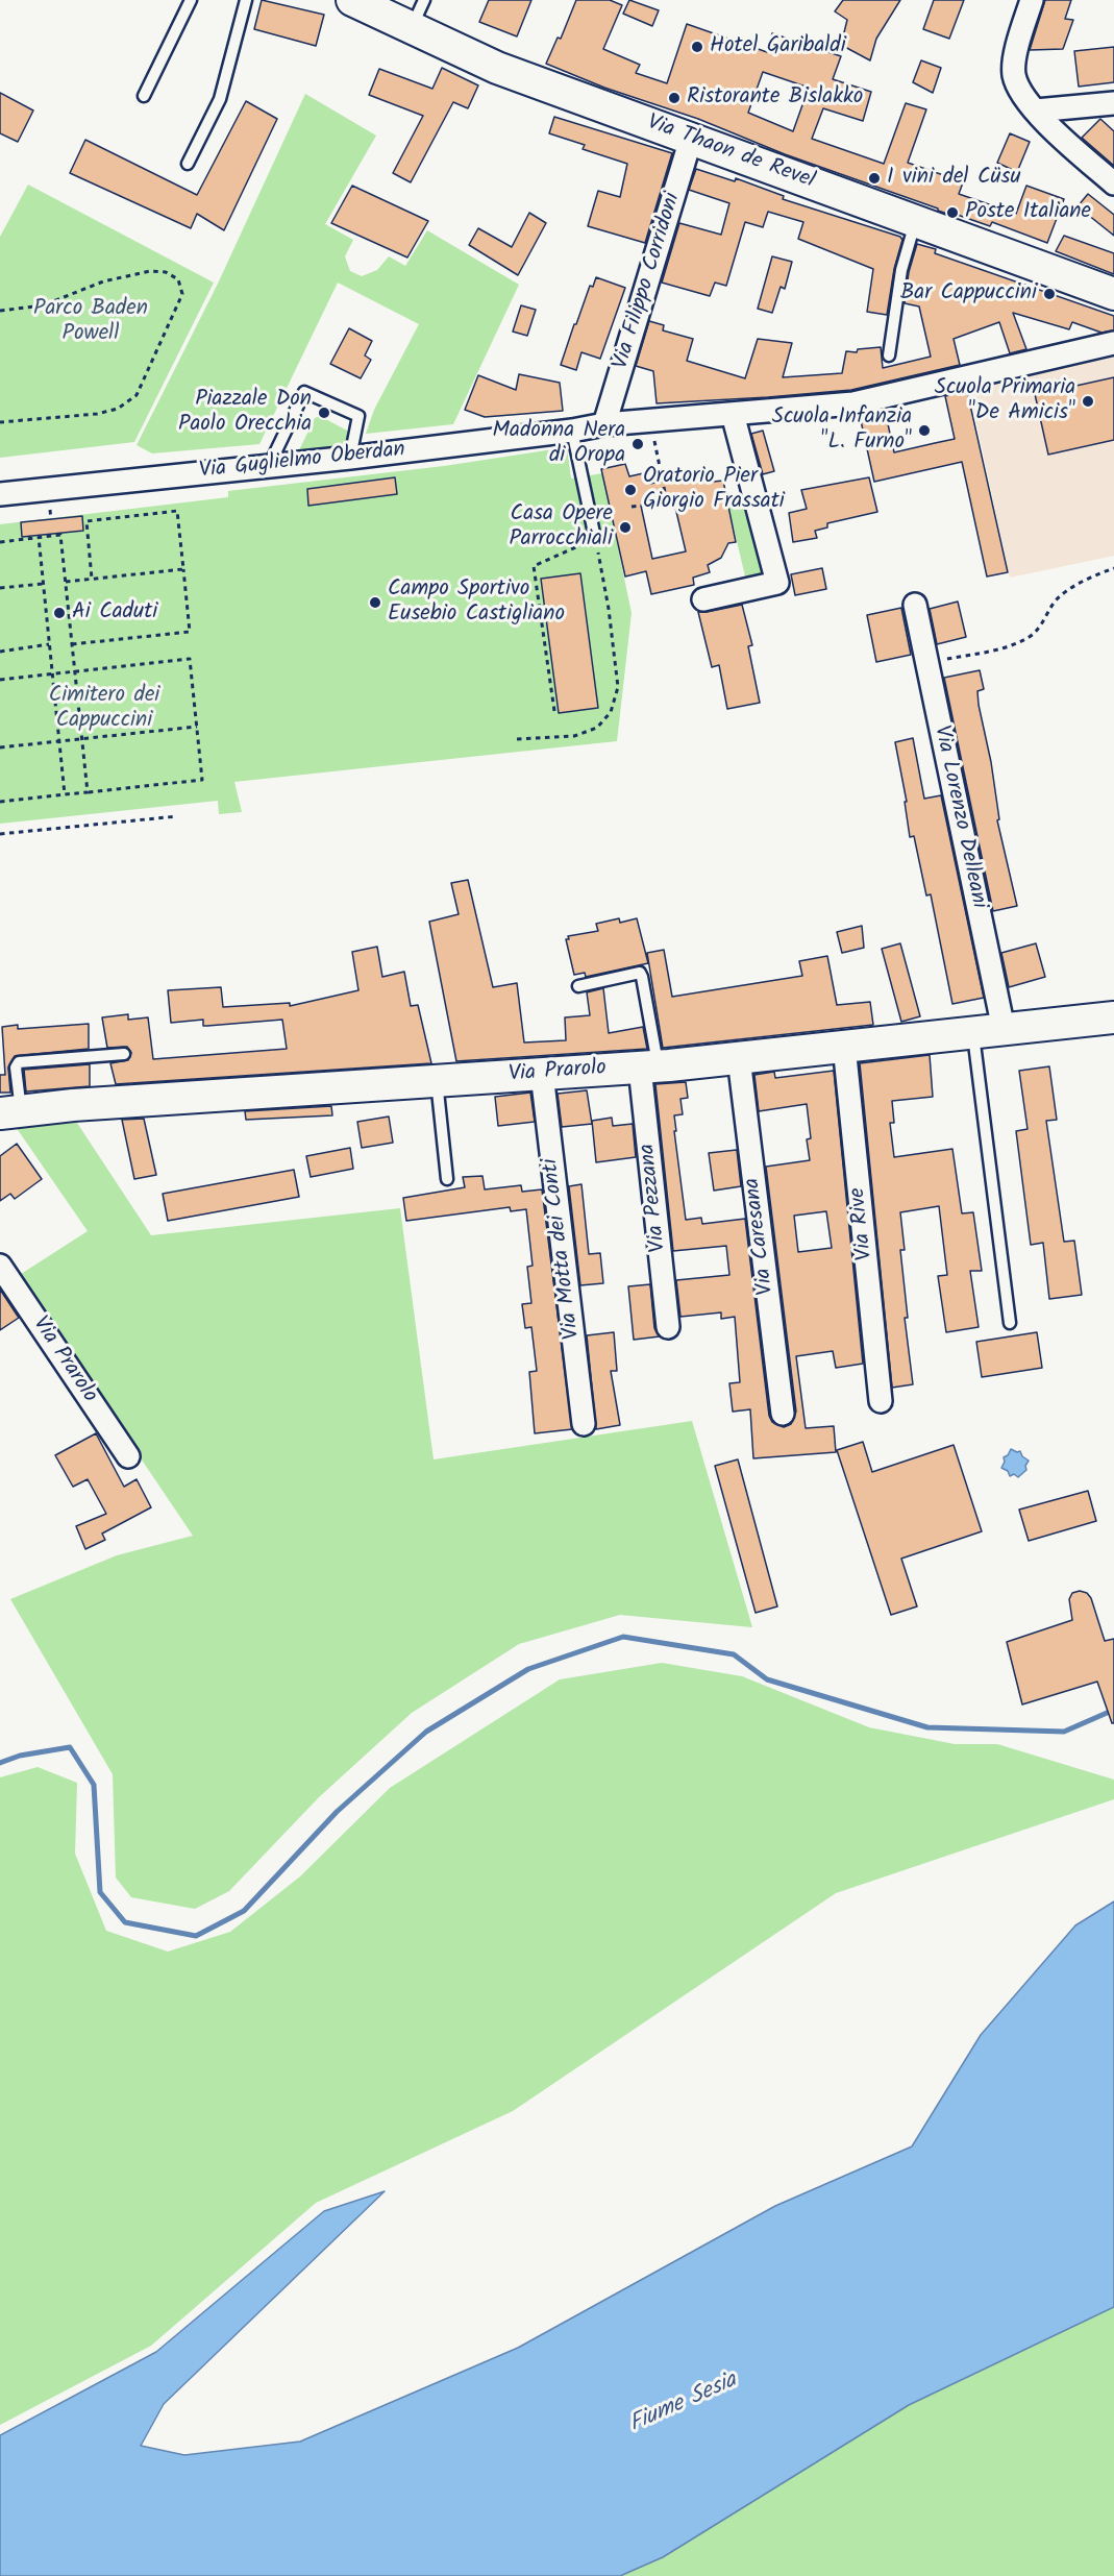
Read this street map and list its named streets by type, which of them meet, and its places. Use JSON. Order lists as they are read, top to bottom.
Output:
{
  "streets": {
    "street": [
      "Via Thaon de Revel",
      "Via Filippo Corridoni",
      "Via Guglielmo Oberdan",
      "Via Lorenzo Delleani",
      "Via Prarolo",
      "Via Pezzana",
      "Via Rive",
      "Via Caresana",
      "Via Motta dei Conti"
    ]
  },
  "crossings": [
    ["Via Thaon de Revel", "Via Filippo Corridoni"],
    ["Via Filippo Corridoni", "Via Guglielmo Oberdan"],
    ["Via Lorenzo Delleani", "Via Prarolo"],
    ["Via Prarolo", "Via Pezzana"],
    ["Via Prarolo", "Via Rive"],
    ["Via Prarolo", "Via Caresana"],
    ["Via Prarolo", "Via Motta dei Conti"]
  ],
  "water": ["Fiume Sesia"],
  "parks": ["Parco Baden Powell", "Cimitero dei Cappuccini"],
  "places": [
    "Hotel Garibaldi",
    "Ristorante Bislakko",
    "I vini del Cüsu",
    "Poste Italiane",
    "Bar Cappuccini",
    "Scuola Primaria \"De Amicis\"",
    "Piazzale Don Paolo Orecchia",
    "Scuola Infanzia \"L. Furno\"",
    "Madonna Nera di Oropa",
    "Oratorio Pier Giorgio Frassati",
    "Casa Opere Parrocchiali",
    "Campo Sportivo Eusebio Castigliano",
    "Ai Caduti"
  ]
}
